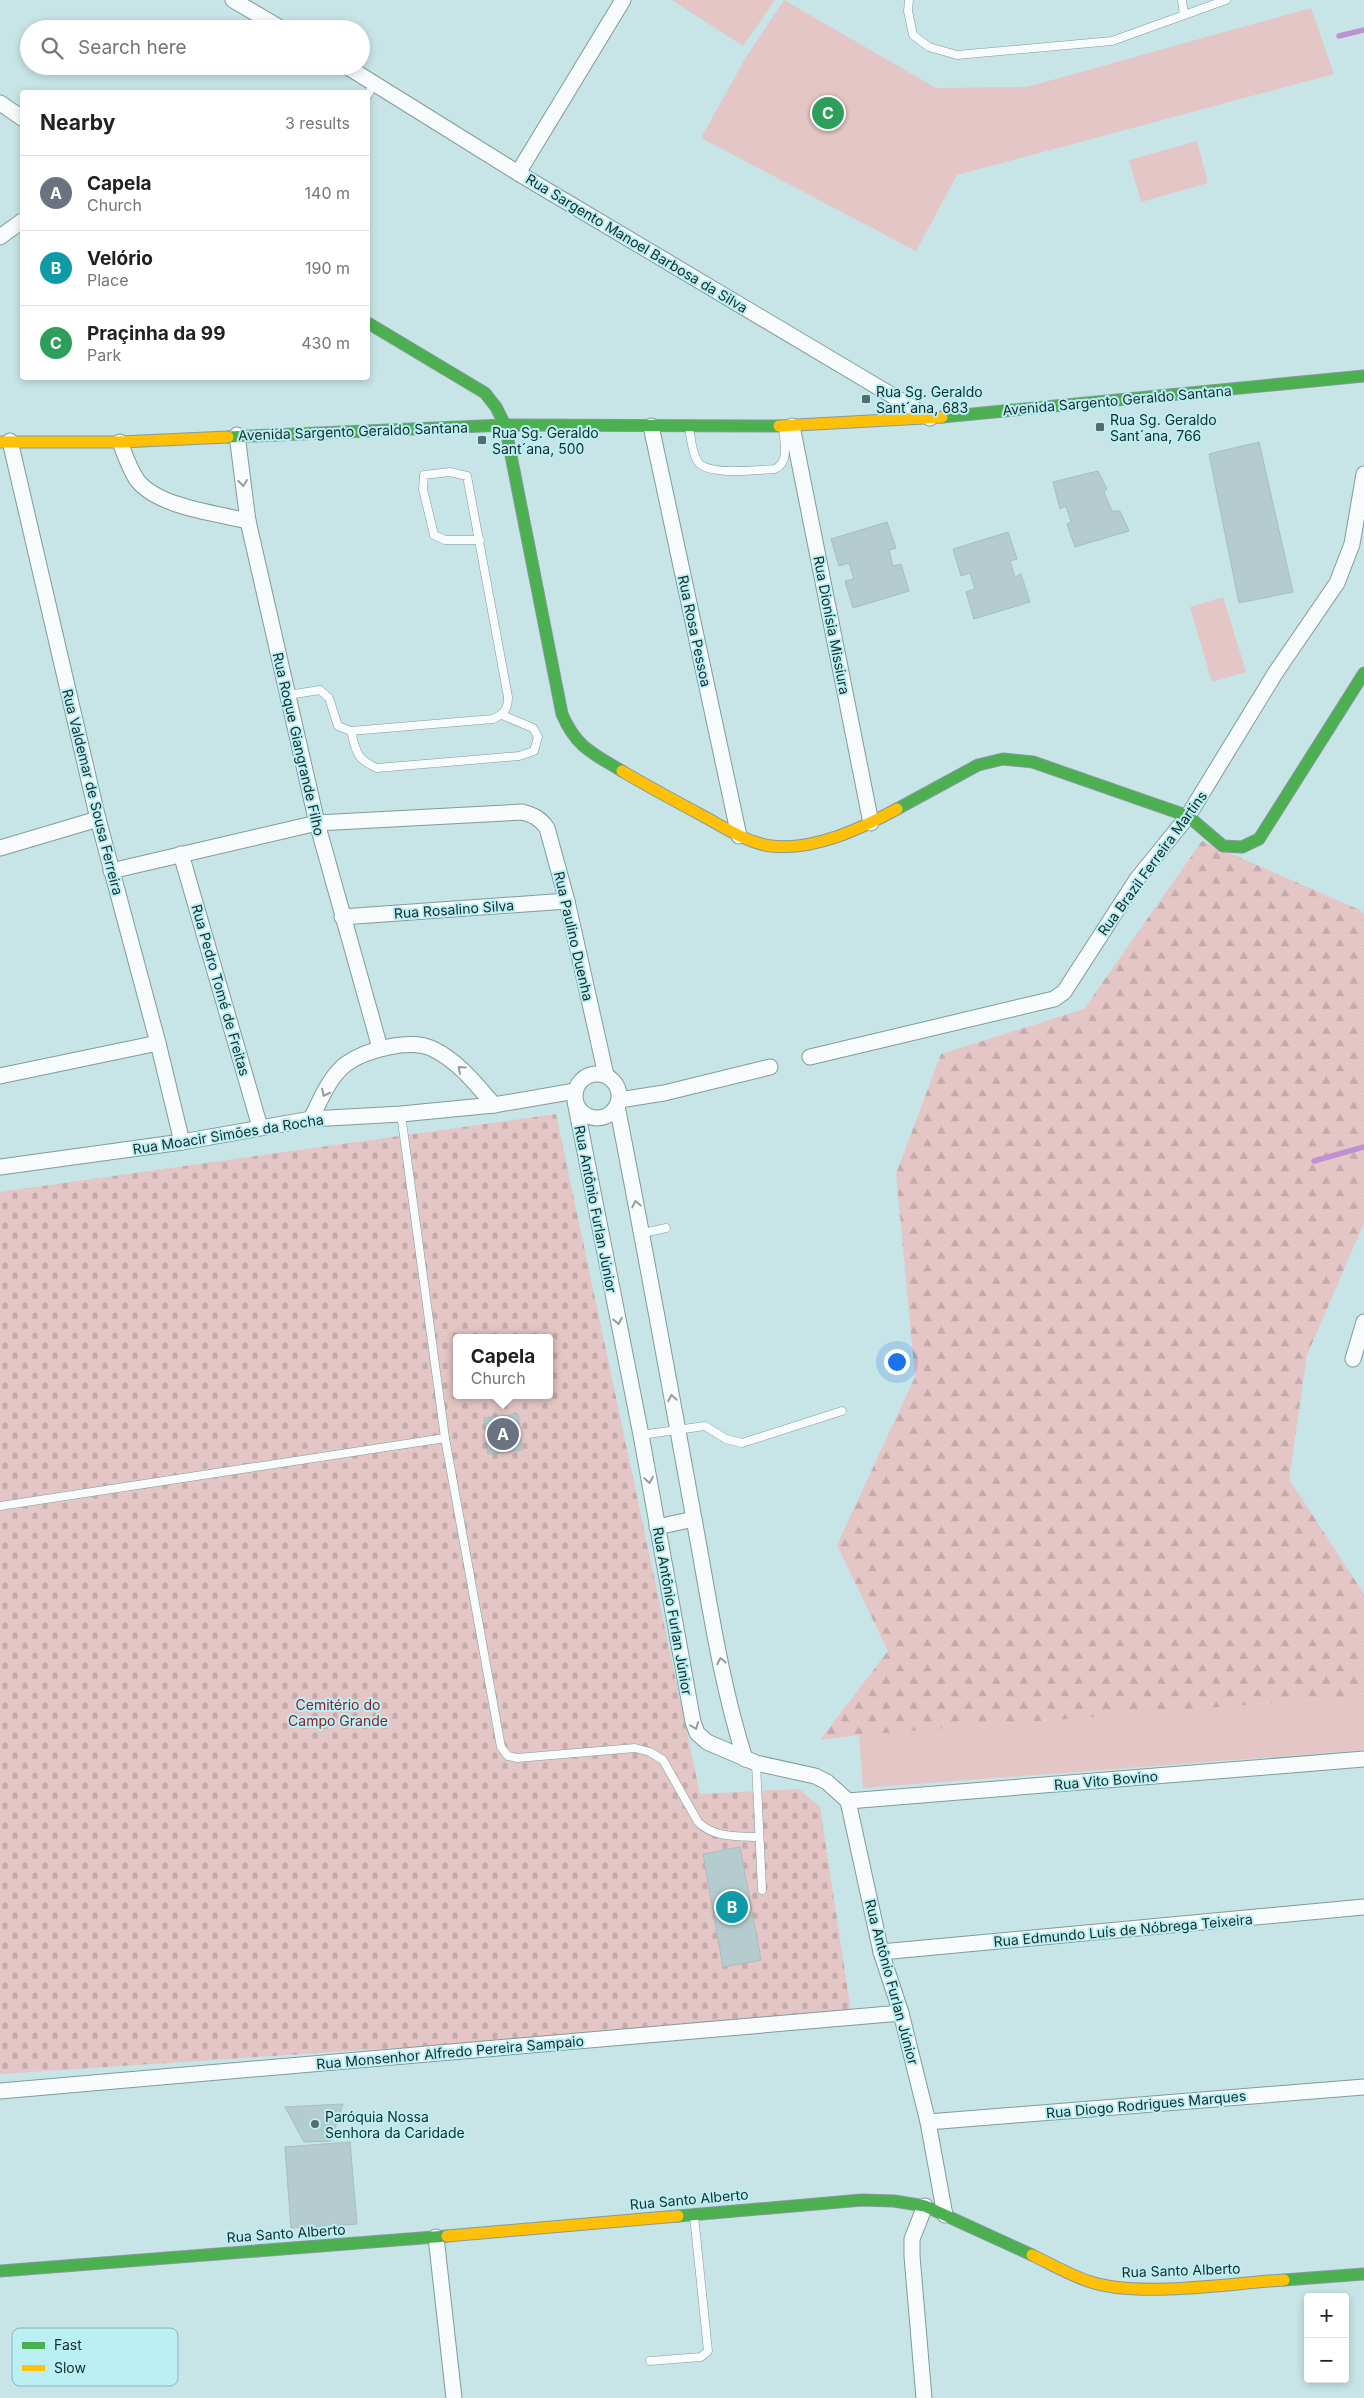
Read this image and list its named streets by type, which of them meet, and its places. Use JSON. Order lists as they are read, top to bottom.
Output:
{
  "streets": {
    "street": [
      "Rua Sargento Manoel Barbosa da Silva",
      "Avenida Sargento Geraldo Santana",
      "Rua Dionísia Missiura",
      "Rua Rosa Pessoa",
      "Rua Roque Giangrande Filho",
      "Rua Valdemar de Sousa Ferreira",
      "Rua Brazil Ferreira Martins",
      "Rua Rosalino Silva",
      "Rua Paulino Duenha",
      "Rua Pedro Tomé de Freitas",
      "Rua Moacir Simões da Rocha",
      "Rua Antônio Furlan Júnior",
      "Rua Vito Bovino",
      "Rua Edmundo Luís de Nóbrega Teixeira",
      "Rua Monsenhor Alfredo Pereira Sampaio",
      "Rua Diogo Rodrigues Marques",
      "Rua Santo Alberto"
    ]
  },
  "crossings": [
    ["Rua Sargento Manoel Barbosa da Silva", "Avenida Sargento Geraldo Santana"],
    ["Avenida Sargento Geraldo Santana", "Rua Dionísia Missiura"],
    ["Avenida Sargento Geraldo Santana", "Rua Rosa Pessoa"],
    ["Avenida Sargento Geraldo Santana", "Rua Roque Giangrande Filho"],
    ["Avenida Sargento Geraldo Santana", "Rua Valdemar de Sousa Ferreira"],
    ["Rua Roque Giangrande Filho", "Rua Rosalino Silva"],
    ["Rua Roque Giangrande Filho", "Rua Paulino Duenha"],
    ["Rua Valdemar de Sousa Ferreira", "Rua Moacir Simões da Rocha"],
    ["Rua Rosalino Silva", "Rua Paulino Duenha"],
    ["Rua Paulino Duenha", "Rua Moacir Simões da Rocha"],
    ["Rua Paulino Duenha", "Rua Antônio Furlan Júnior"],
    ["Rua Pedro Tomé de Freitas", "Rua Moacir Simões da Rocha"],
    ["Rua Moacir Simões da Rocha", "Rua Antônio Furlan Júnior"],
    ["Rua Antônio Furlan Júnior", "Rua Vito Bovino"],
    ["Rua Antônio Furlan Júnior", "Rua Edmundo Luís de Nóbrega Teixeira"],
    ["Rua Antônio Furlan Júnior", "Rua Monsenhor Alfredo Pereira Sampaio"],
    ["Rua Antônio Furlan Júnior", "Rua Diogo Rodrigues Marques"],
    ["Rua Antônio Furlan Júnior", "Rua Santo Alberto"]
  ],
  "parks": ["Cemitério do Campo Grande"],
  "places": {
    "transit": ["Rua Sg. Geraldo Sant´ana, 683", "Rua Sg. Geraldo Sant´ana, 766", "Rua Sg. Geraldo Sant´ana, 500"],
    "other": ["Paróquia Nossa Senhora da Caridade"]
  },
  "legend": ["Fast", "Slow"],
  "page": {
    "search": "Search here",
    "heading": ["Nearby", "3 results"],
    "pins": ["C", "A", "B"],
    "list": [
      {
        "mark": "A",
        "name": "Capela",
        "note": "Church",
        "value": "140 m"
      },
      {
        "mark": "B",
        "name": "Velório",
        "note": "Place",
        "value": "190 m"
      },
      {
        "mark": "C",
        "name": "Praçinha da 99",
        "note": "Park",
        "value": "430 m"
      }
    ],
    "popup": ["Capela", "Church"],
    "map_buttons": ["+", "−"]
  }
}
